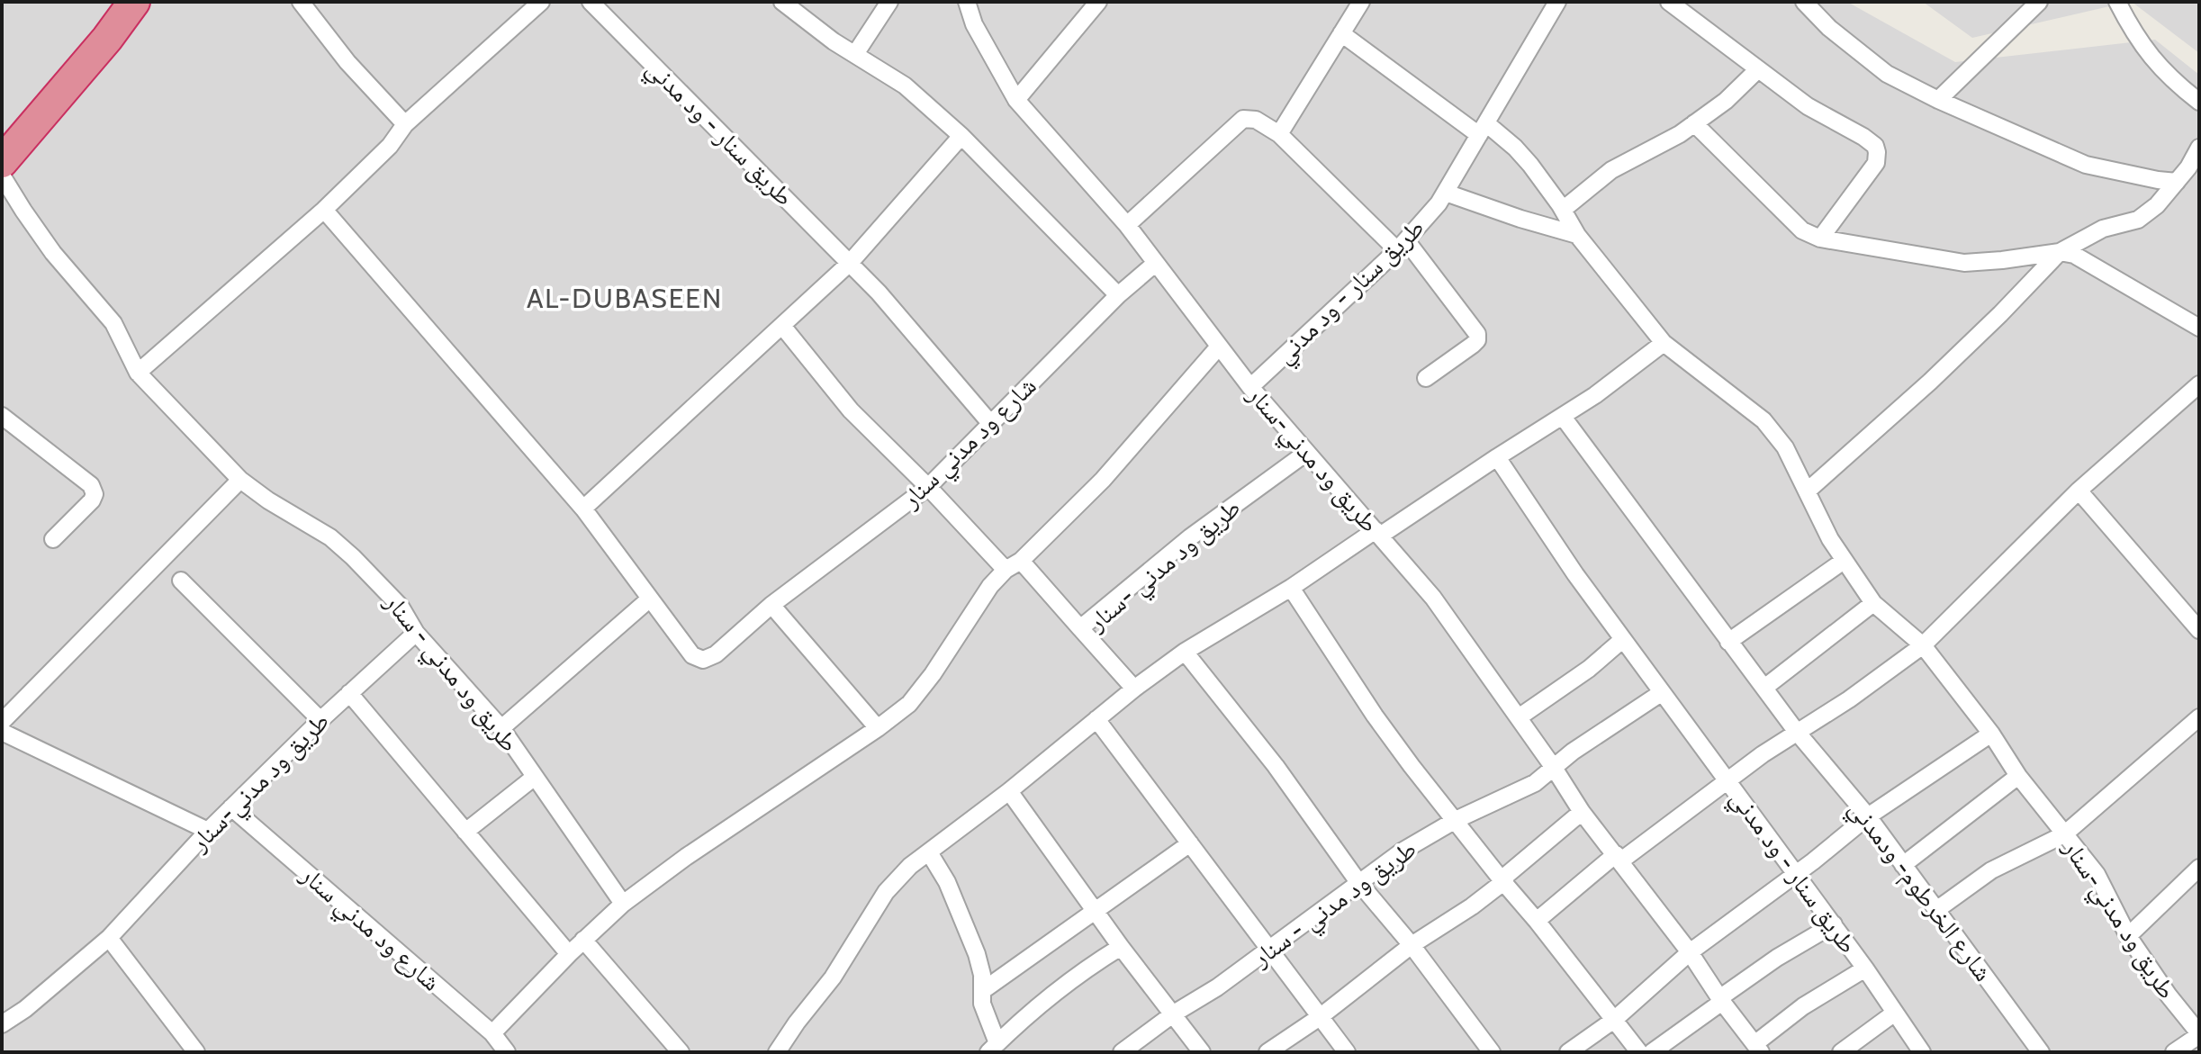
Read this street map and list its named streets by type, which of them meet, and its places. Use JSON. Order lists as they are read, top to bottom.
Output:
{
  "streets": {
    "street": [
      "طريق سنار - ود مدني",
      "شارع ود مدني سنار",
      "طريق ود مدني-سنار",
      "طريق ود مدني -سنار",
      "طريق ود مدني - سنار",
      "شارع الخرطوم- ودمدني"
    ]
  },
  "crossings": [
    ["طريق سنار - ود مدني", "شارع ود مدني سنار"],
    ["طريق سنار - ود مدني", "طريق ود مدني-سنار"],
    ["شارع ود مدني سنار", "طريق ود مدني-سنار"],
    ["طريق ود مدني-سنار", "طريق ود مدني -سنار"],
    ["طريق ود مدني-سنار", "طريق ود مدني - سنار"]
  ],
  "districts": ["AL-DUBASEEN"]
}
